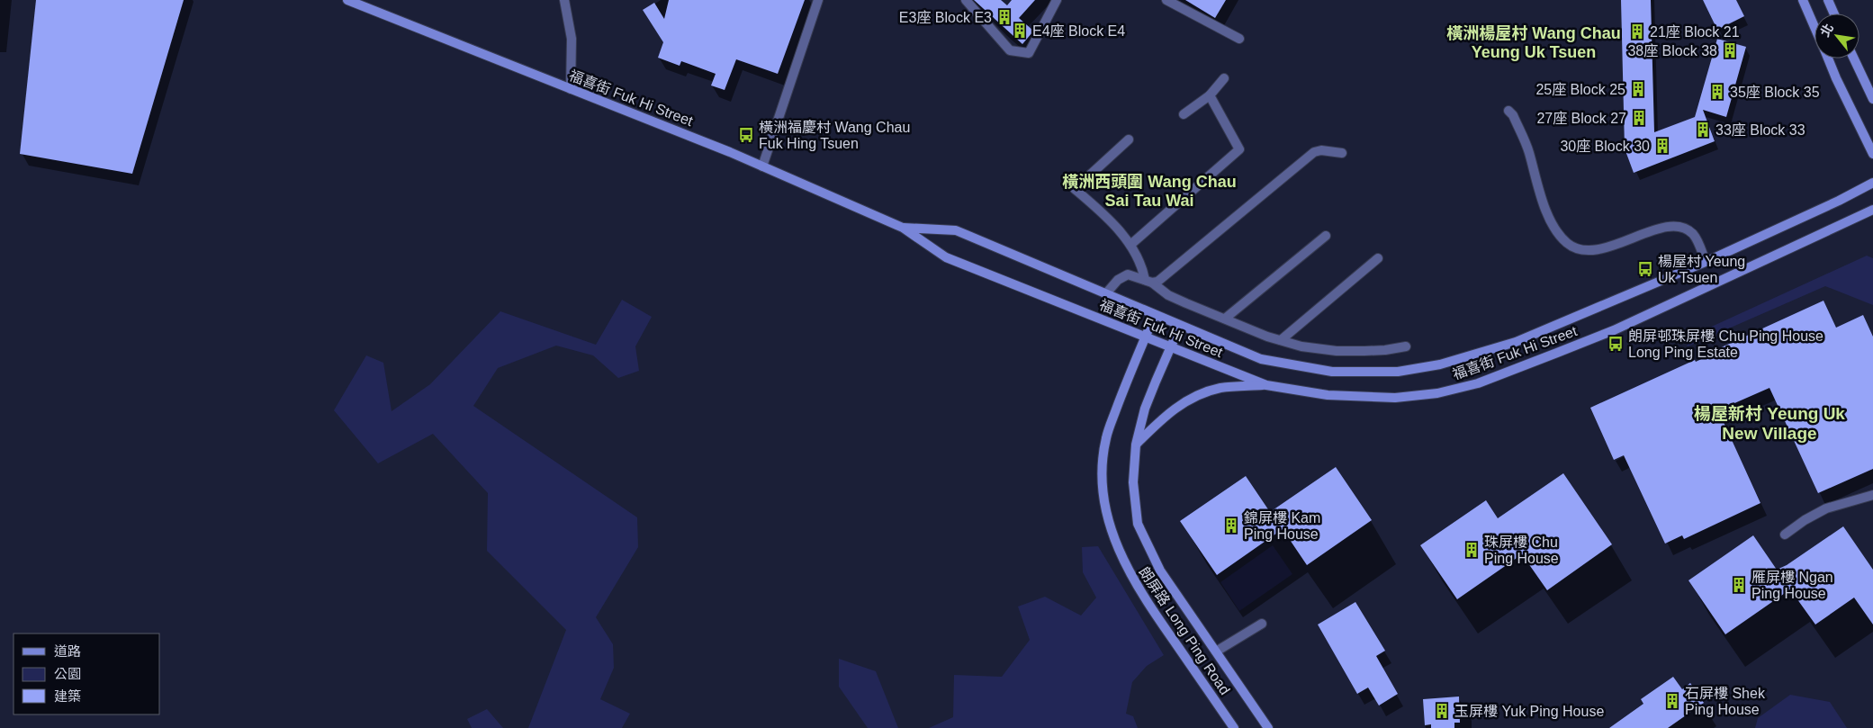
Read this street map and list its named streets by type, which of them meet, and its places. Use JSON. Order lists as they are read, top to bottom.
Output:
{
  "streets": {
    "main road": ["福喜街 Fuk Hi Street", "朗屏路 Long Ping Road"]
  },
  "crossings": [
    ["福喜街 Fuk Hi Street", "朗屏路 Long Ping Road"]
  ],
  "districts": ["橫洲楊屋村 Wang Chau Yeung Uk Tsuen", "橫洲西頭圍 Wang Chau Sai Tau Wai", "楊屋新村 Yeung Uk New Village"],
  "places": {
    "building": [
      "E3座 Block E3",
      "E4座 Block E4",
      "21座 Block 21",
      "38座 Block 38",
      "25座 Block 25",
      "35座 Block 35",
      "27座 Block 27",
      "33座 Block 33",
      "30座 Block 30",
      "錦屏樓 Kam Ping House",
      "珠屏樓 Chu Ping House",
      "雁屏樓 Ngan Ping House",
      "石屏樓 Shek Ping House",
      "玉屏樓 Yuk Ping House"
    ],
    "bus stop": ["橫洲福慶村 Wang Chau Fuk Hing Tsuen", "楊屋村 Yeung Uk Tsuen", "朗屏邨珠屏樓 Chu Ping House Long Ping Estate"]
  },
  "legend": ["道路", "公園", "建築"],
  "north": "top left"
}
